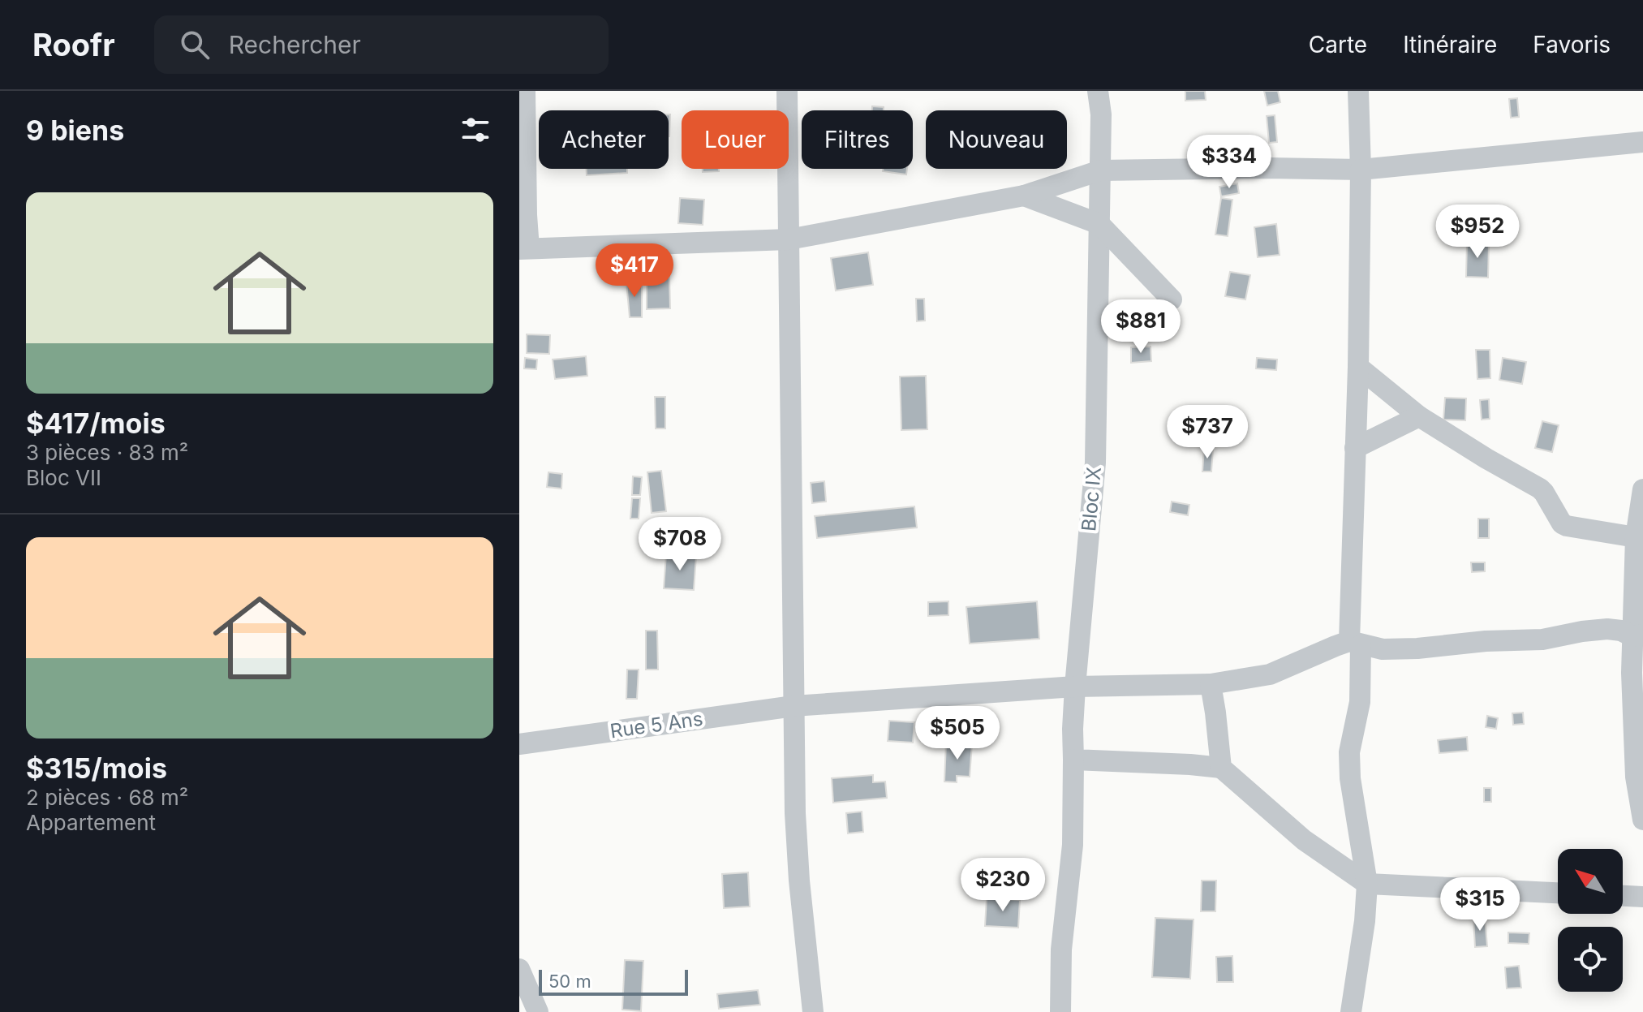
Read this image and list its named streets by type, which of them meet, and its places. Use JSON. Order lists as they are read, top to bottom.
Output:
{
  "streets": {
    "street": ["Bloc IX", "Rue 5 Ans"]
  },
  "crossings": [
    ["Bloc IX", "Rue 5 Ans"]
  ],
  "scale_bar": "50 m",
  "north": "top left",
  "page": {
    "header": "Roofr",
    "search": "Rechercher",
    "nav": ["Carte", "Itinéraire", "Favoris"],
    "heading": "9 biens",
    "chip": [
      "Acheter",
      "Louer",
      "Filtres",
      "Nouveau"
    ],
    "price": [
      "$334",
      "$952",
      "$417",
      "$881",
      "$737",
      "$708",
      "$505",
      "$230",
      "$315"
    ],
    "list": [
      {
        "name": "$417/mois",
        "note": "3 pièces · 83 m² · Bloc VII"
      },
      {
        "name": "$315/mois",
        "note": "2 pièces · 68 m² · Appartement"
      }
    ],
    "scale": "50 m"
  }
}
